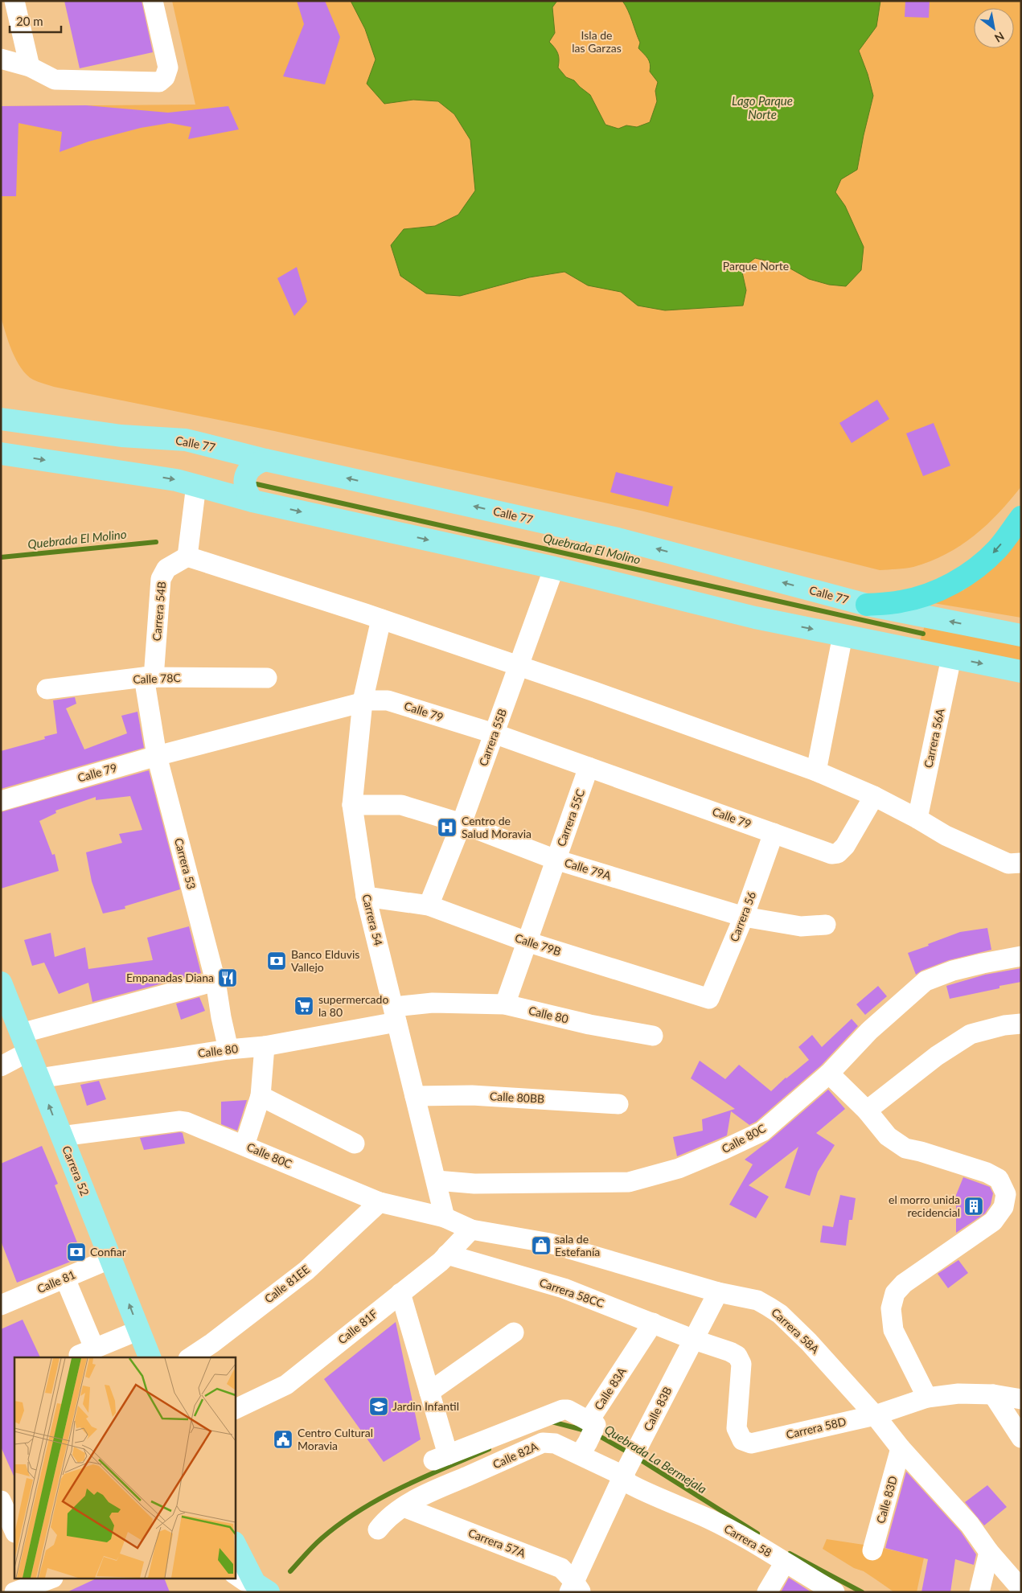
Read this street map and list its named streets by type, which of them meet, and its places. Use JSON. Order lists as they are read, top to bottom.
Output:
{
  "streets": {
    "main road": ["Calle 77", "Carrera 52"],
    "street": [
      "Carrera 54B",
      "Calle 78C",
      "Calle 79",
      "Carrera 55B",
      "Carrera 56A",
      "Carrera 55C",
      "Carrera 53",
      "Calle 79A",
      "Carrera 56",
      "Carrera 54",
      "Calle 79B",
      "Calle 80",
      "Calle 80BB",
      "Calle 80C",
      "Calle 81",
      "Calle 81EE",
      "Carrera 58CC",
      "Calle 81F",
      "Carrera 58A",
      "Calle 83A",
      "Calle 83B",
      "Carrera 58D",
      "Calle 82A",
      "Calle 83D",
      "Carrera 58",
      "Carrera 57A"
    ]
  },
  "crossings": [
    ["Carrera 54B", "Calle 78C"],
    ["Carrera 54B", "Carrera 53"],
    ["Calle 78C", "Carrera 53"],
    ["Calle 79", "Carrera 55B"],
    ["Calle 79", "Carrera 55C"],
    ["Calle 79", "Carrera 53"],
    ["Calle 79", "Carrera 56"],
    ["Calle 79", "Carrera 54"],
    ["Carrera 55B", "Calle 79A"],
    ["Carrera 55B", "Calle 79B"],
    ["Carrera 55C", "Calle 79A"],
    ["Carrera 55C", "Calle 79B"],
    ["Carrera 55C", "Calle 80"],
    ["Carrera 53", "Calle 80"],
    ["Calle 79A", "Carrera 56"],
    ["Calle 79A", "Carrera 54"],
    ["Carrera 56", "Calle 79B"],
    ["Carrera 54", "Calle 79B"],
    ["Carrera 54", "Calle 80"],
    ["Carrera 54", "Calle 80BB"],
    ["Carrera 54", "Calle 80C"],
    ["Calle 80", "Carrera 52"],
    ["Calle 80C", "Carrera 52"],
    ["Calle 80C", "Calle 81EE"],
    ["Calle 80C", "Calle 81F"],
    ["Calle 80C", "Carrera 58A"],
    ["Carrera 52", "Calle 81"],
    ["Carrera 58CC", "Calle 81F"],
    ["Carrera 58CC", "Calle 83A"],
    ["Carrera 58CC", "Calle 83B"],
    ["Carrera 58CC", "Carrera 58D"],
    ["Calle 81F", "Carrera 58A"],
    ["Carrera 58A", "Calle 83B"],
    ["Carrera 58A", "Carrera 58D"],
    ["Carrera 58A", "Calle 83D"],
    ["Calle 83A", "Calle 82A"],
    ["Calle 83B", "Carrera 58D"],
    ["Calle 83B", "Calle 82A"],
    ["Calle 83B", "Carrera 57A"],
    ["Calle 82A", "Carrera 58"],
    ["Calle 82A", "Carrera 57A"]
  ],
  "water": ["Lago Parque Norte", "Quebrada El Molino", "Quebrada La Bermejala"],
  "parks": ["Isla de las Garzas", "Parque Norte"],
  "places": {
    "hospital": ["Centro de Salud Moravia"],
    "bank": ["Banco Elduvis Vallejo", "Confiar"],
    "restaurant": ["Empanadas Diana"],
    "supermarket": ["supermercado la 80"],
    "building": ["el morro unida recidencial"],
    "shop": ["sala de Estefanía"],
    "school or university": ["Jardin Infantil"],
    "public building": ["Centro Cultural Moravia"]
  },
  "scale_bar": "20 m",
  "north": "bottom right"
}
